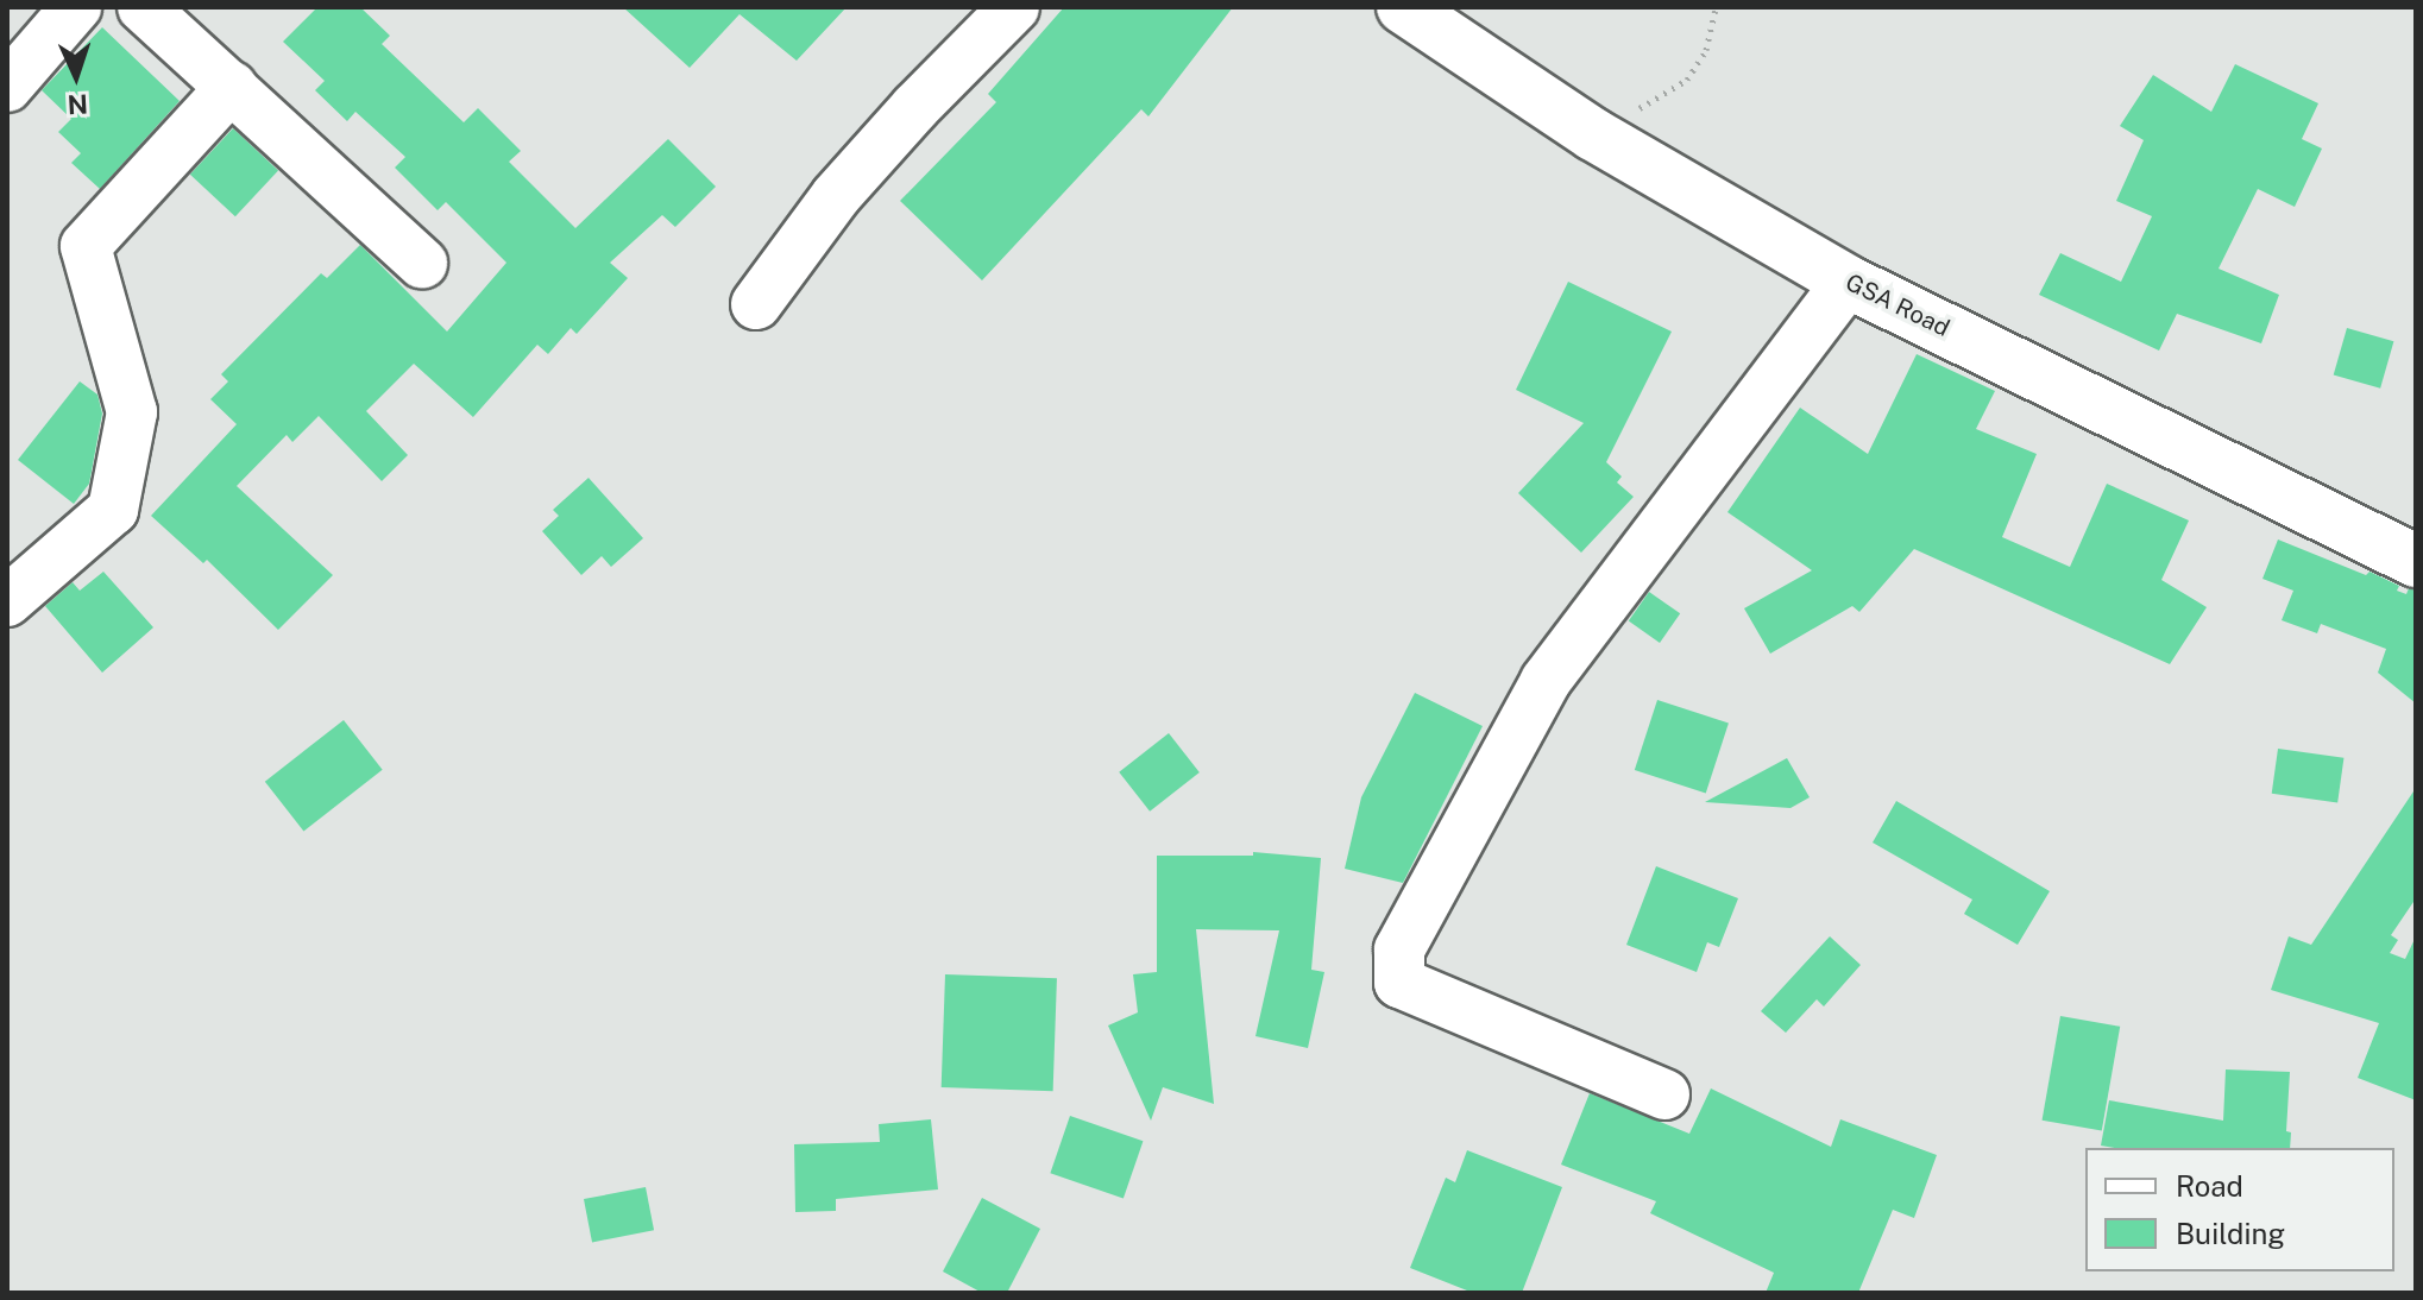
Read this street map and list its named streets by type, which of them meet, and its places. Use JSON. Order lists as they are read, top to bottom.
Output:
{
  "streets": {
    "street": ["GSA Road"]
  },
  "legend": ["Road", "Building"],
  "north": "bottom"
}
